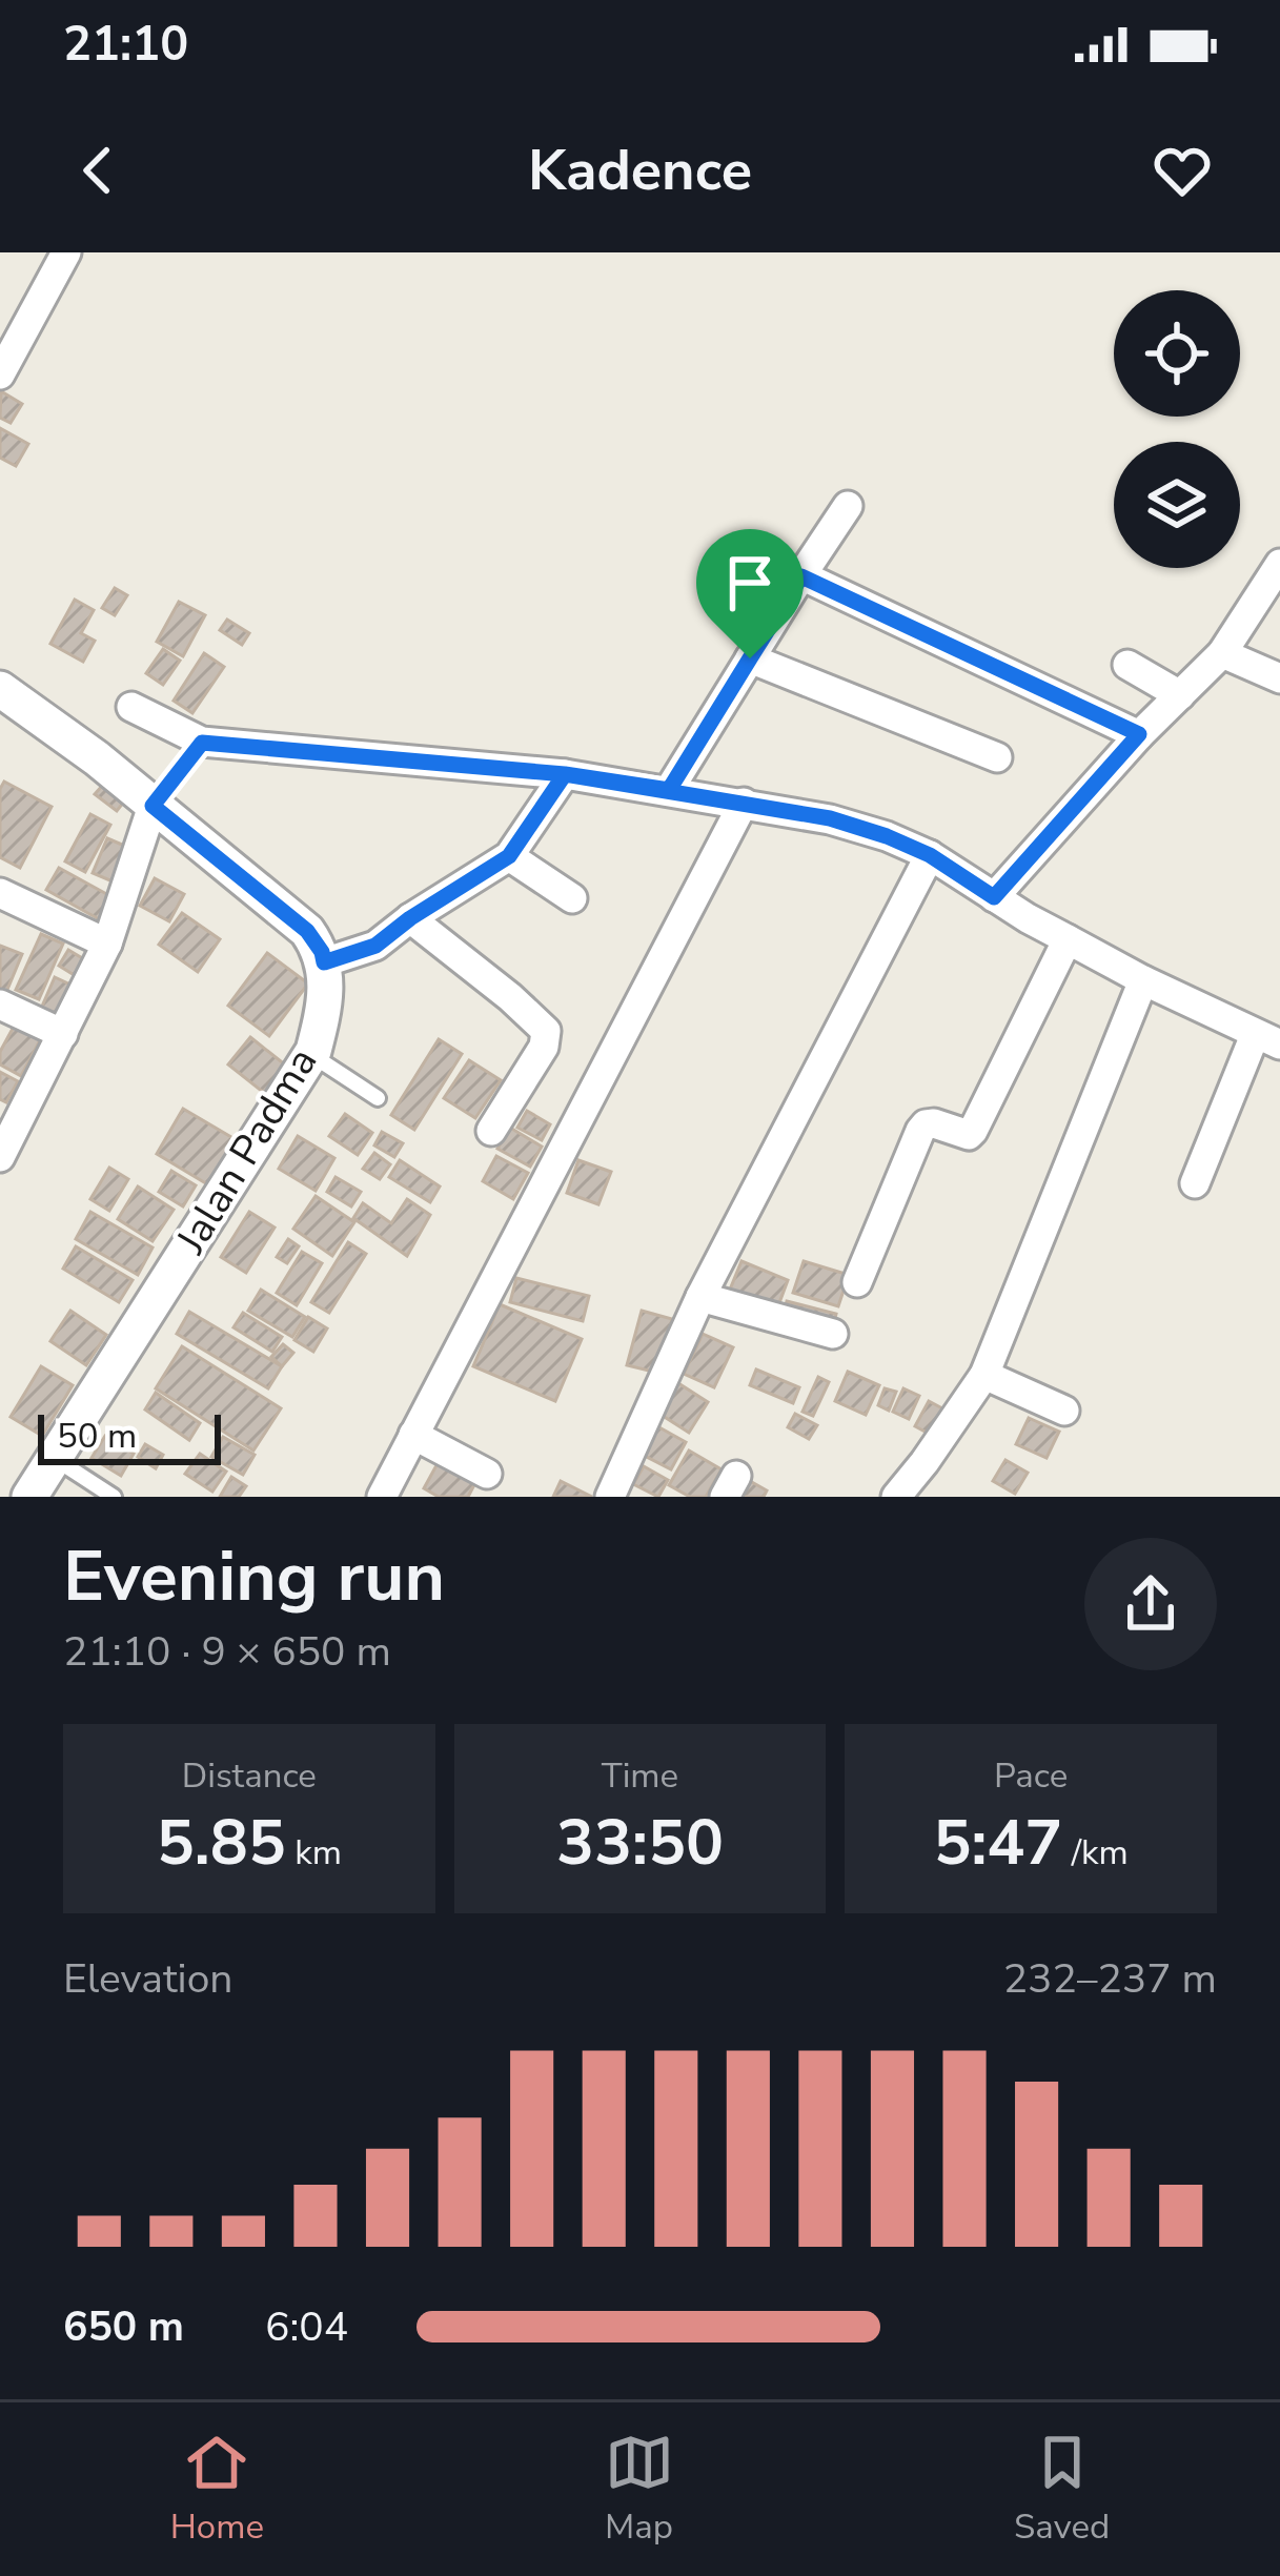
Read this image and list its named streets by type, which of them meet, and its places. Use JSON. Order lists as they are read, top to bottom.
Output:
{
  "streets": {
    "street": ["Jalan Padma"]
  },
  "scale_bar": "50 m",
  "page": {
    "status": "21:10",
    "header": "Kadence",
    "scale": "50 m",
    "heading": ["Evening run", "21:10 · 9 × 650 m"],
    "stats": [
      ["Distance", "5.85 km"],
      ["Time", "33:50"],
      ["Pace", "5:47 /km"]
    ],
    "chart": ["Elevation", "232–237 m"],
    "list": [
      {
        "name": "650 m",
        "note": "6:04"
      }
    ],
    "tabs": ["Home", "Map", "Saved"]
  }
}
